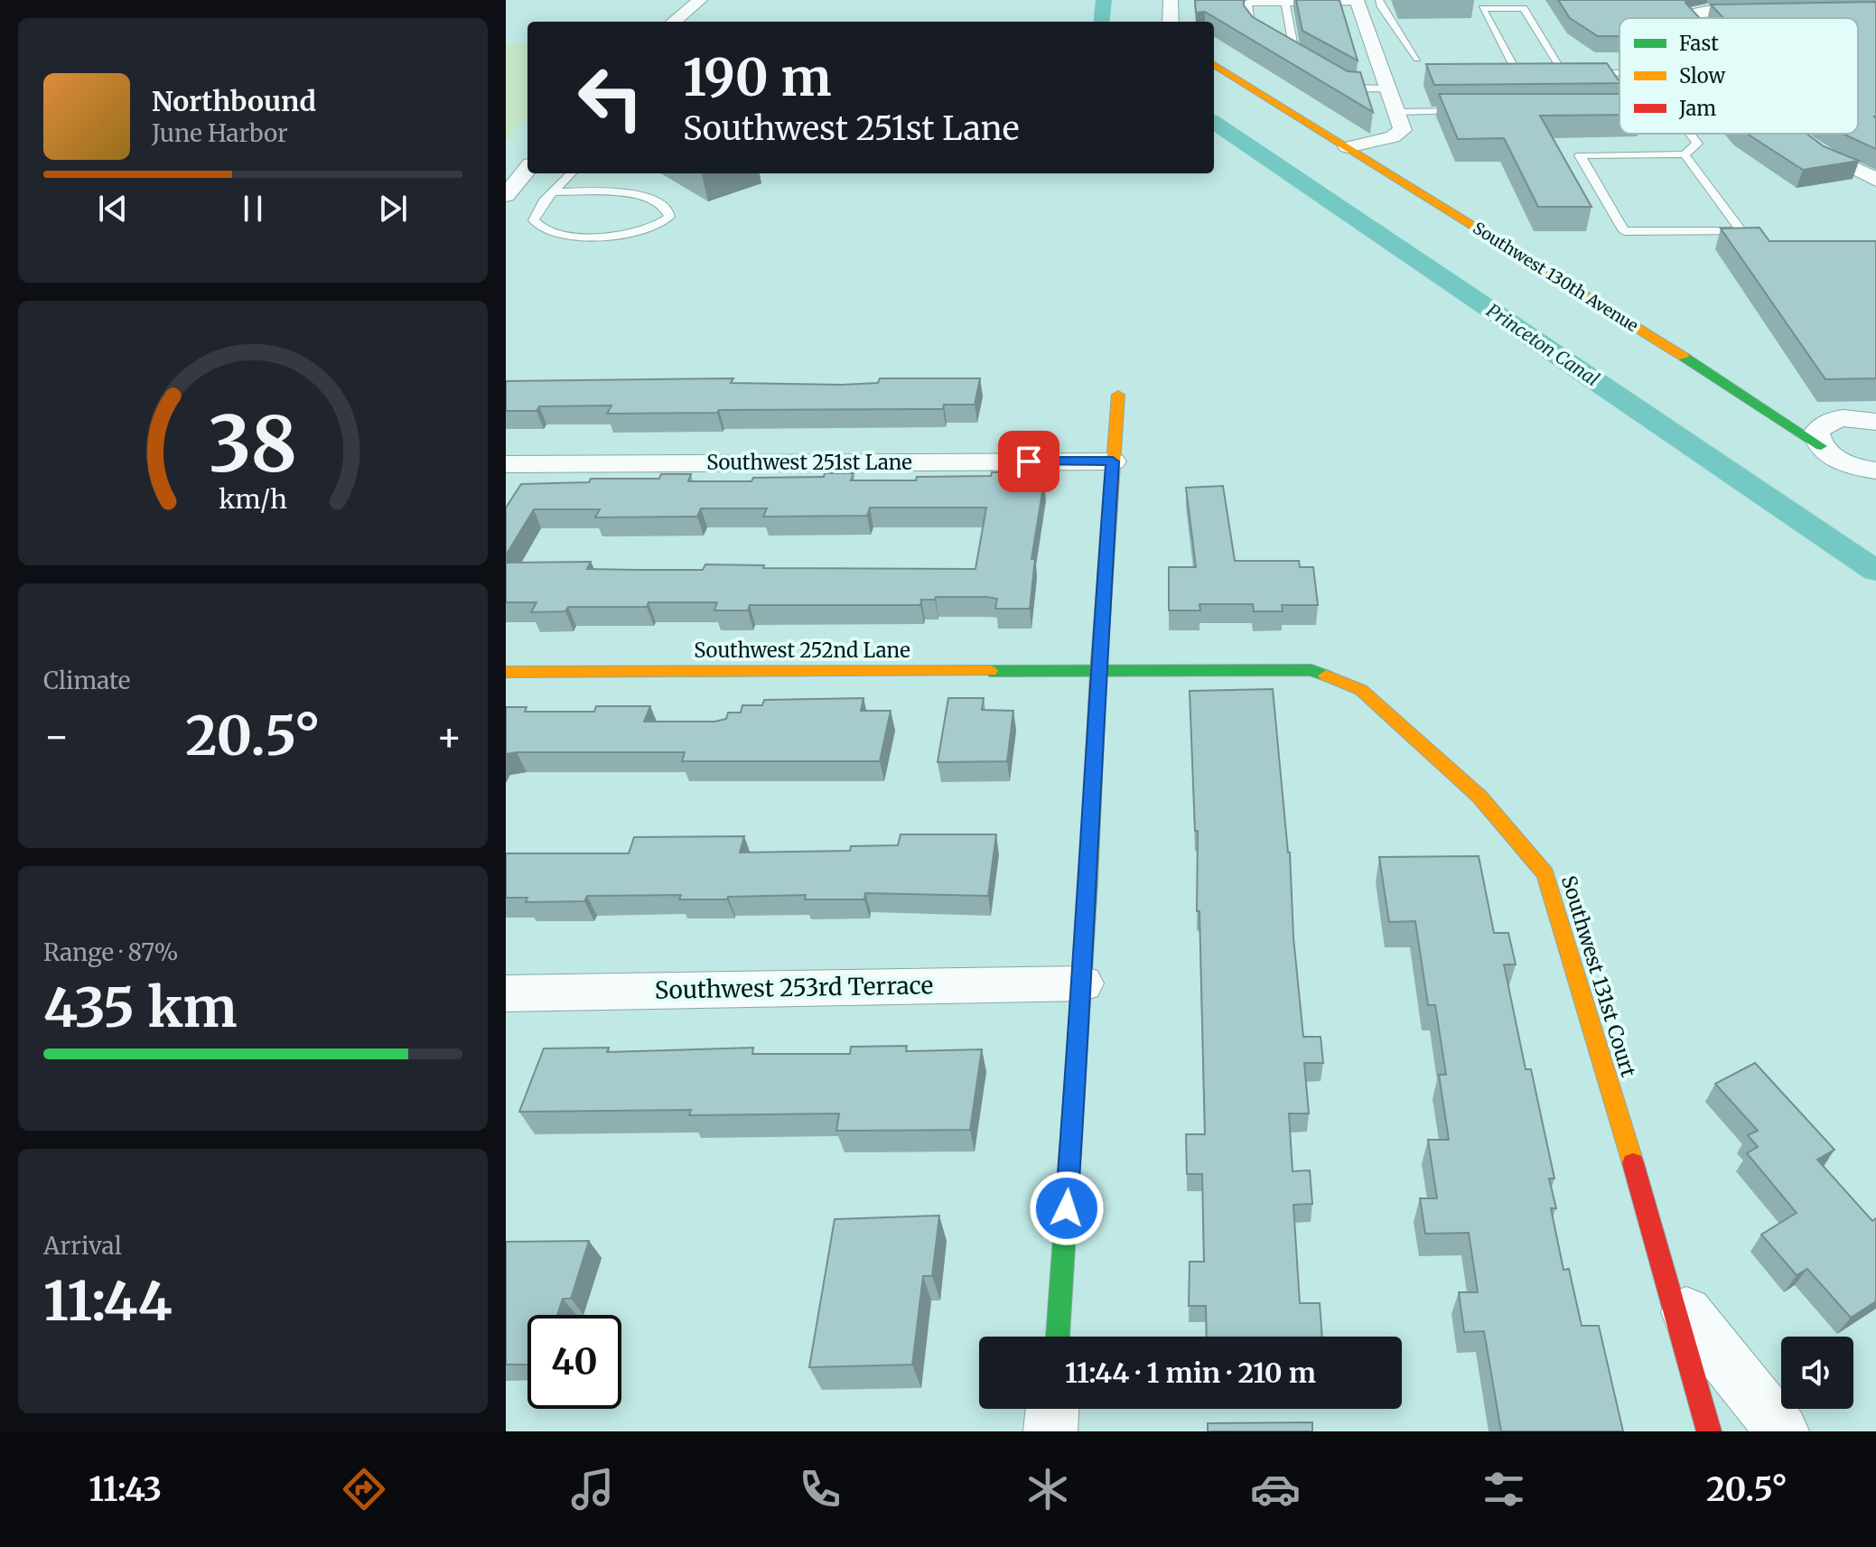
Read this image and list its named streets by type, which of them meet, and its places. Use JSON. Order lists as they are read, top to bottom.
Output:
{
  "streets": {
    "street": [
      "Southwest 130th Avenue",
      "Southwest 251st Lane",
      "Southwest 252nd Lane",
      "Southwest 131st Court",
      "Southwest 253rd Terrace"
    ]
  },
  "crossings": [
    ["Southwest 252nd Lane", "Southwest 131st Court"]
  ],
  "water": ["Princeton Canal"],
  "legend": ["Fast", "Slow", "Jam"],
  "page": {
    "turn": ["190 m", "Southwest 251st Lane"],
    "song": ["Northbound", "June Harbor"],
    "tile": [
      "Climate",
      ["Range · 87%", "435 km"],
      ["Arrival", "11:44"]
    ],
    "heat": ["−", "20.5°", "+"],
    "limit": "40",
    "trip": "11:44 · 1 min · 210 m",
    "tabs": ["11:43", "20.5°"],
    "gauge": ["38", "km/h"]
  }
}
